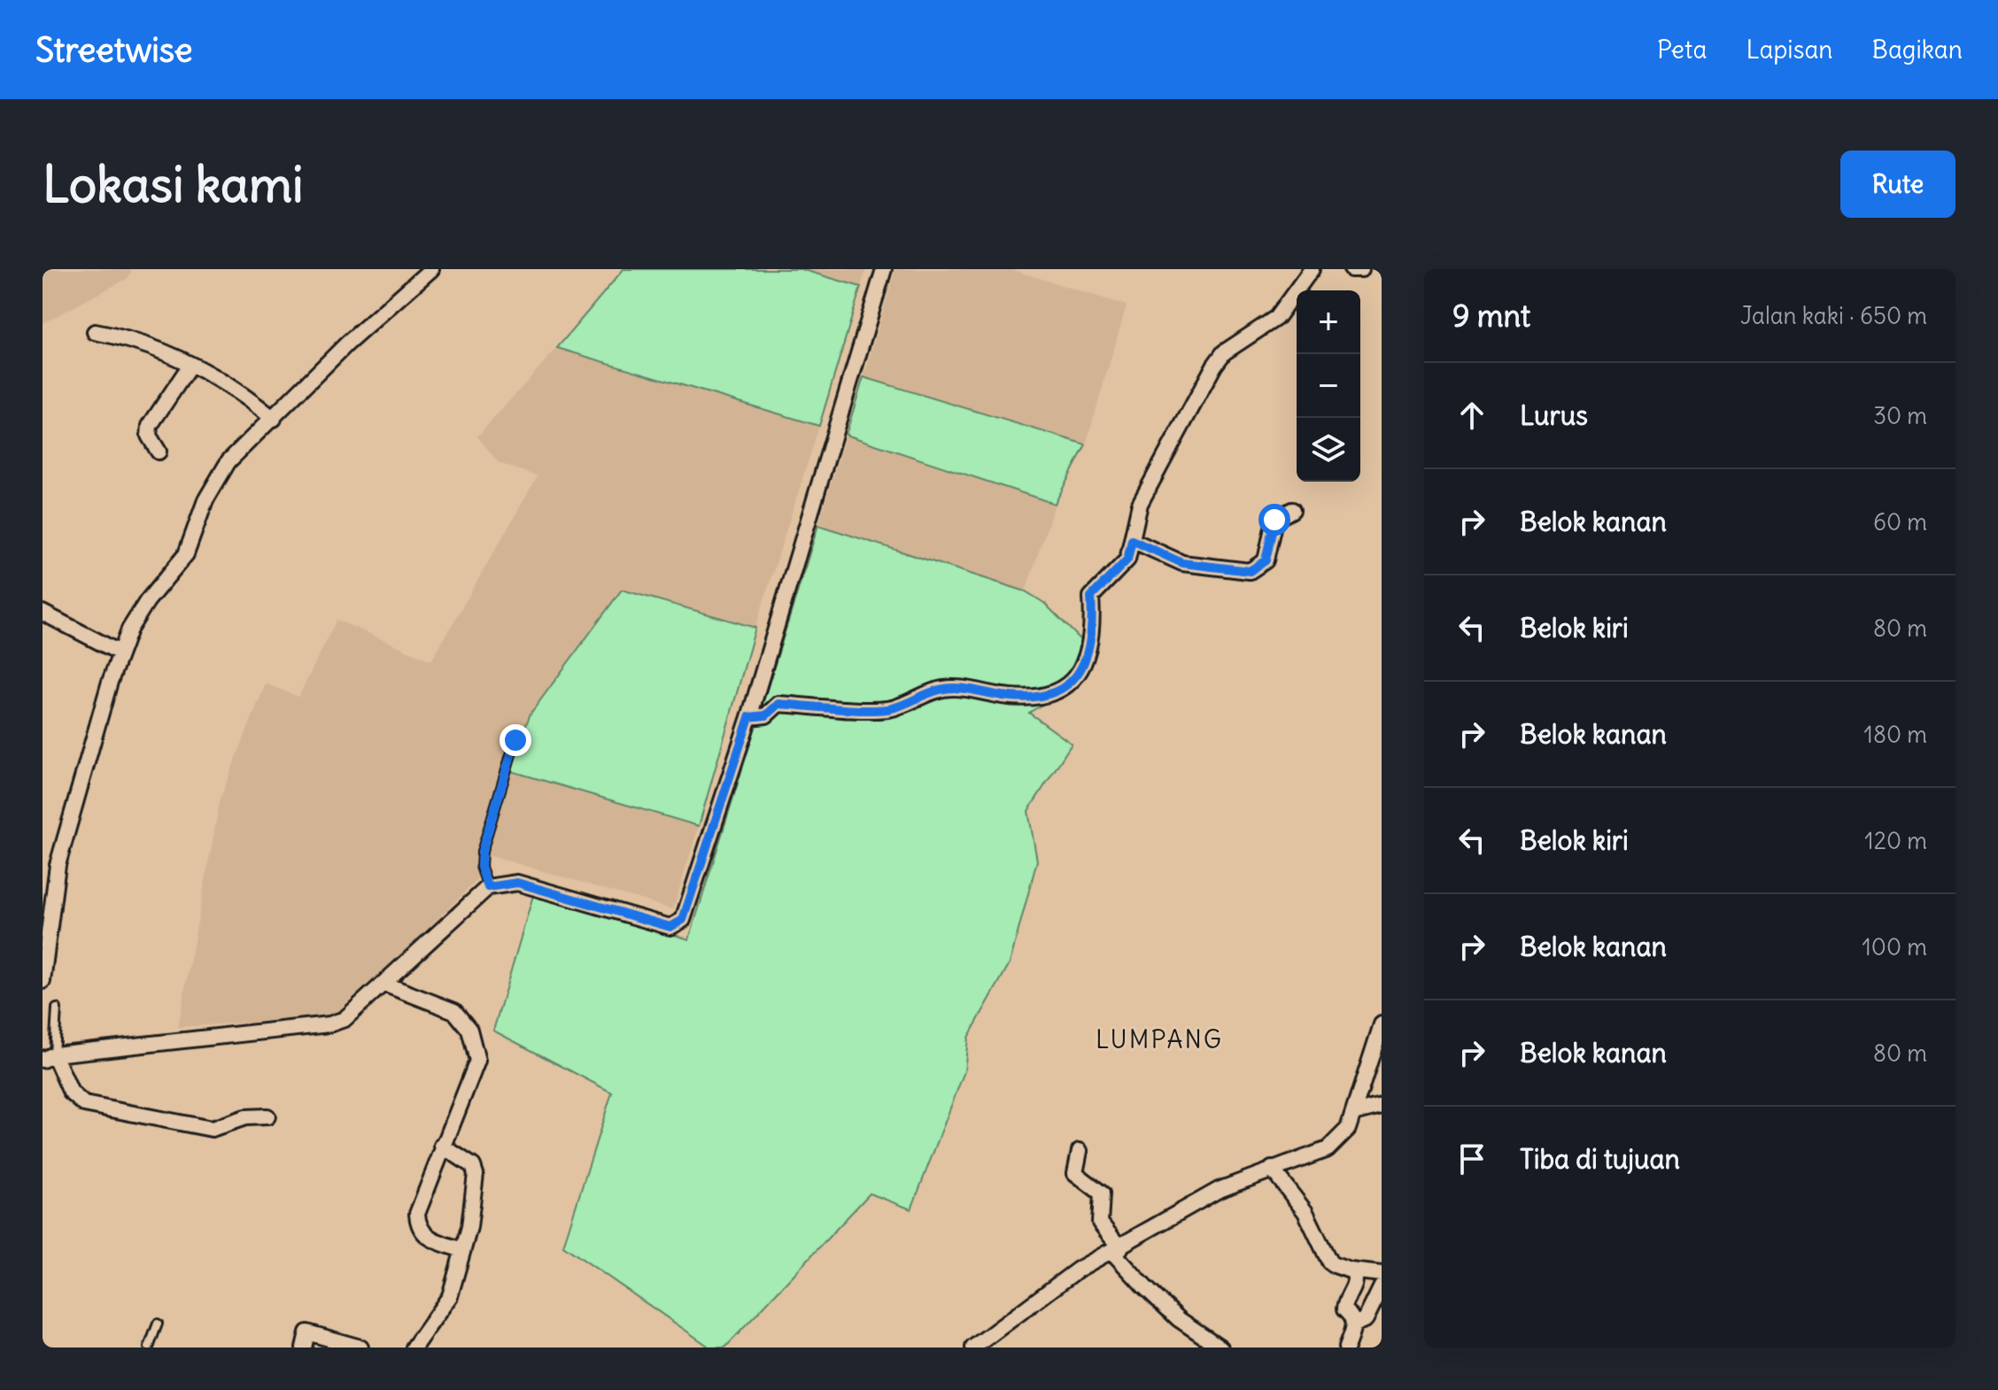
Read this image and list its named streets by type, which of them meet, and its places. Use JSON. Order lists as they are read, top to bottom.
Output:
{
  "districts": ["LUMPANG"],
  "page": {
    "header": "Streetwise",
    "nav": ["Peta", "Lapisan", "Bagikan"],
    "buttons": "Rute",
    "title": "Lokasi kami",
    "heading": ["9 mnt", "Jalan kaki · 650 m"],
    "map_buttons": ["+", "−"],
    "list": [
      ["Lurus", "30 m"],
      ["Belok kanan", "60 m"],
      ["Belok kiri", "80 m"],
      ["Belok kanan", "180 m"],
      ["Belok kiri", "120 m"],
      ["Belok kanan", "100 m"],
      ["Belok kanan", "80 m"],
      "Tiba di tujuan"
    ]
  }
}
